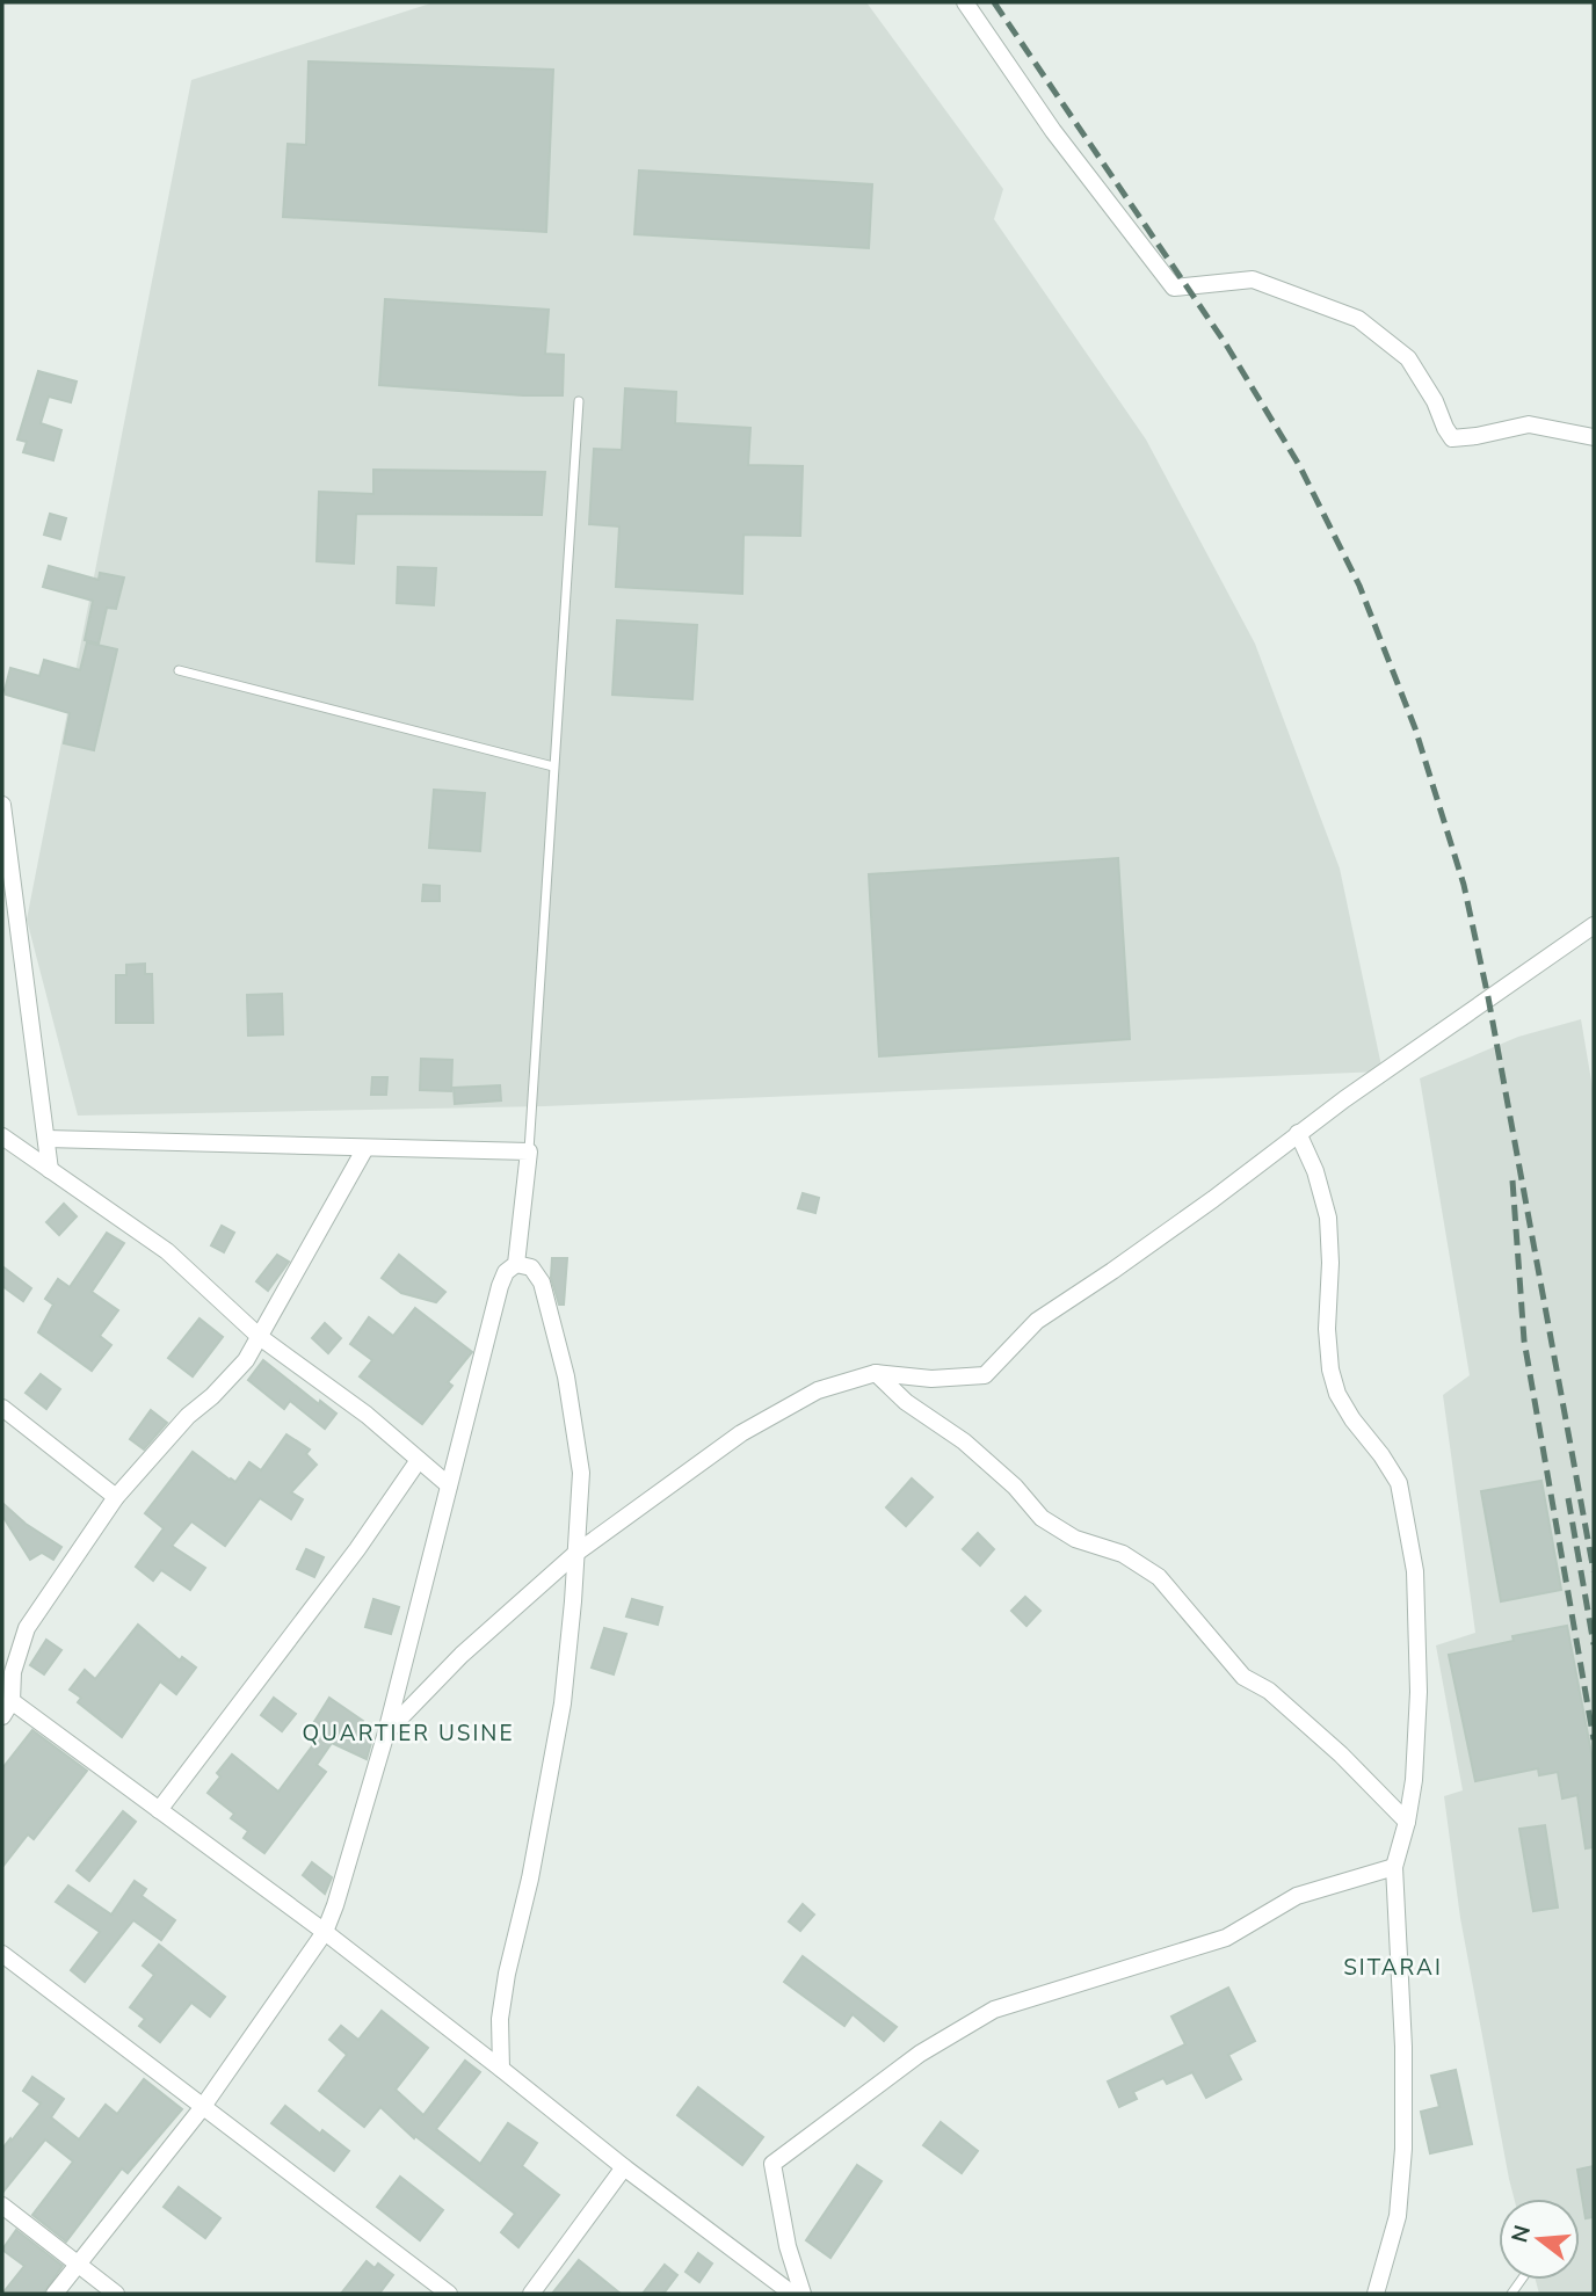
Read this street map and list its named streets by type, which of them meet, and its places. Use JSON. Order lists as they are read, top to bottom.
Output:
{
  "districts": ["QUARTIER USINE", "SITARAI"],
  "north": "left"
}
